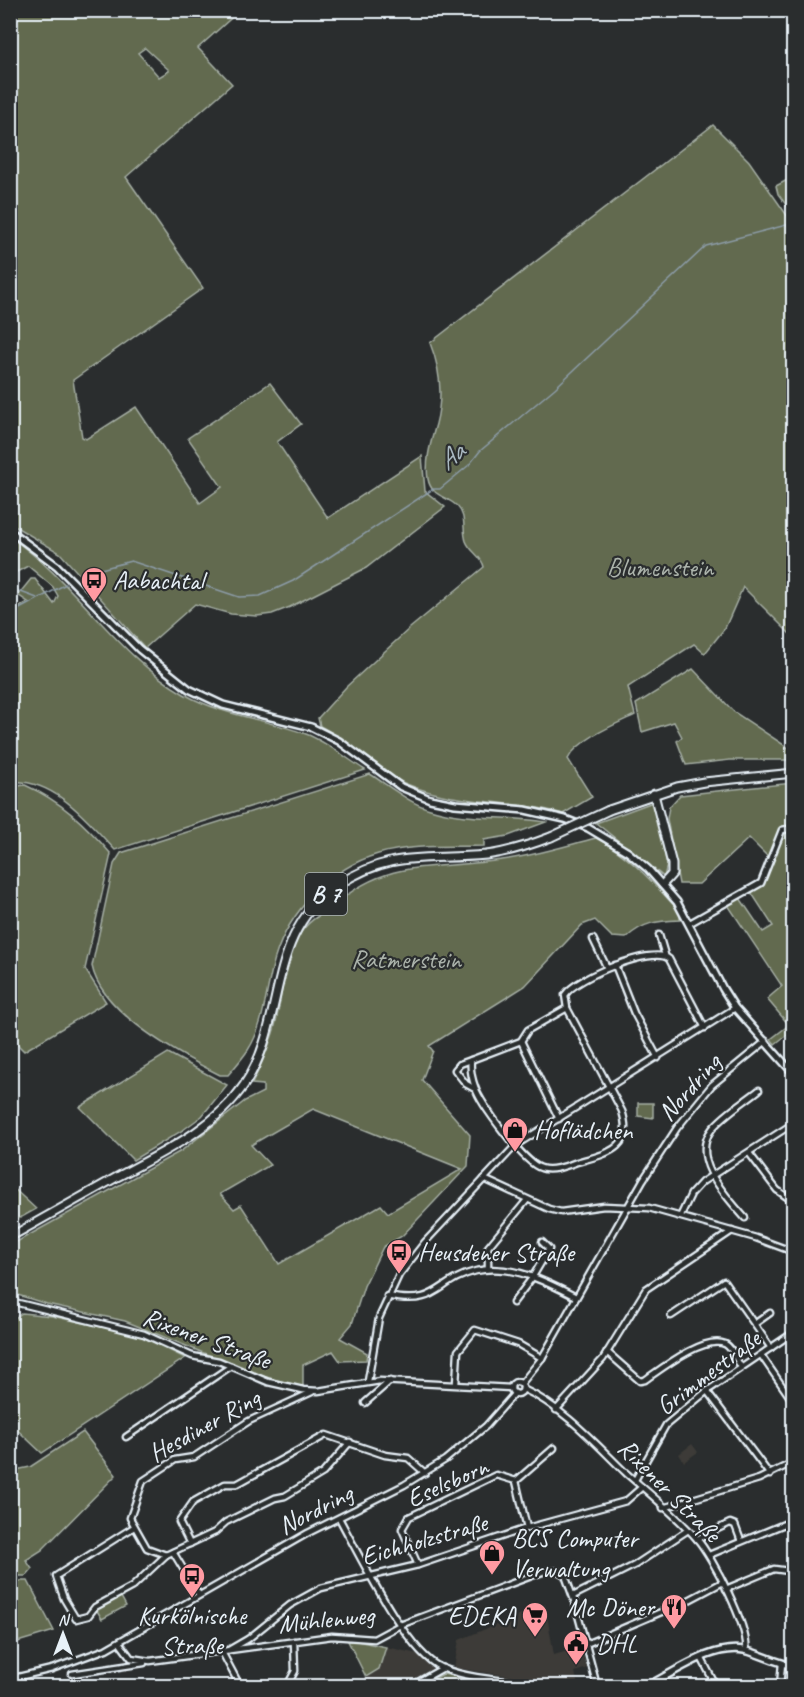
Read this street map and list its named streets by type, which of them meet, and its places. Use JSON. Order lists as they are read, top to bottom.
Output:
{
  "streets": {
    "main road": ["B 7"],
    "street": [
      "Nordring",
      "Rixener Straße",
      "Grimmestraße",
      "Hesdiner Ring",
      "Eselsborn",
      "Eichholzstraße",
      "Mühlenweg"
    ]
  },
  "crossings": [
    ["Nordring", "Rixener Straße"],
    ["Nordring", "Mühlenweg"],
    ["Rixener Straße", "Grimmestraße"],
    ["Rixener Straße", "Hesdiner Ring"],
    ["Rixener Straße", "Eichholzstraße"],
    ["Eselsborn", "Eichholzstraße"],
    ["Eichholzstraße", "Mühlenweg"]
  ],
  "water": ["Aa"],
  "parks": ["Blumenstein", "Ratmerstein"],
  "places": {
    "bus stop": ["Aabachtal", "Heusdener Straße", "Kurkölnische Straße"],
    "shop": ["Hoflädchen", "BCS Computer Verwaltung"],
    "restaurant": ["Mc Döner"],
    "supermarket": ["EDEKA"],
    "public building": ["DHL"]
  },
  "north": "top"
}
